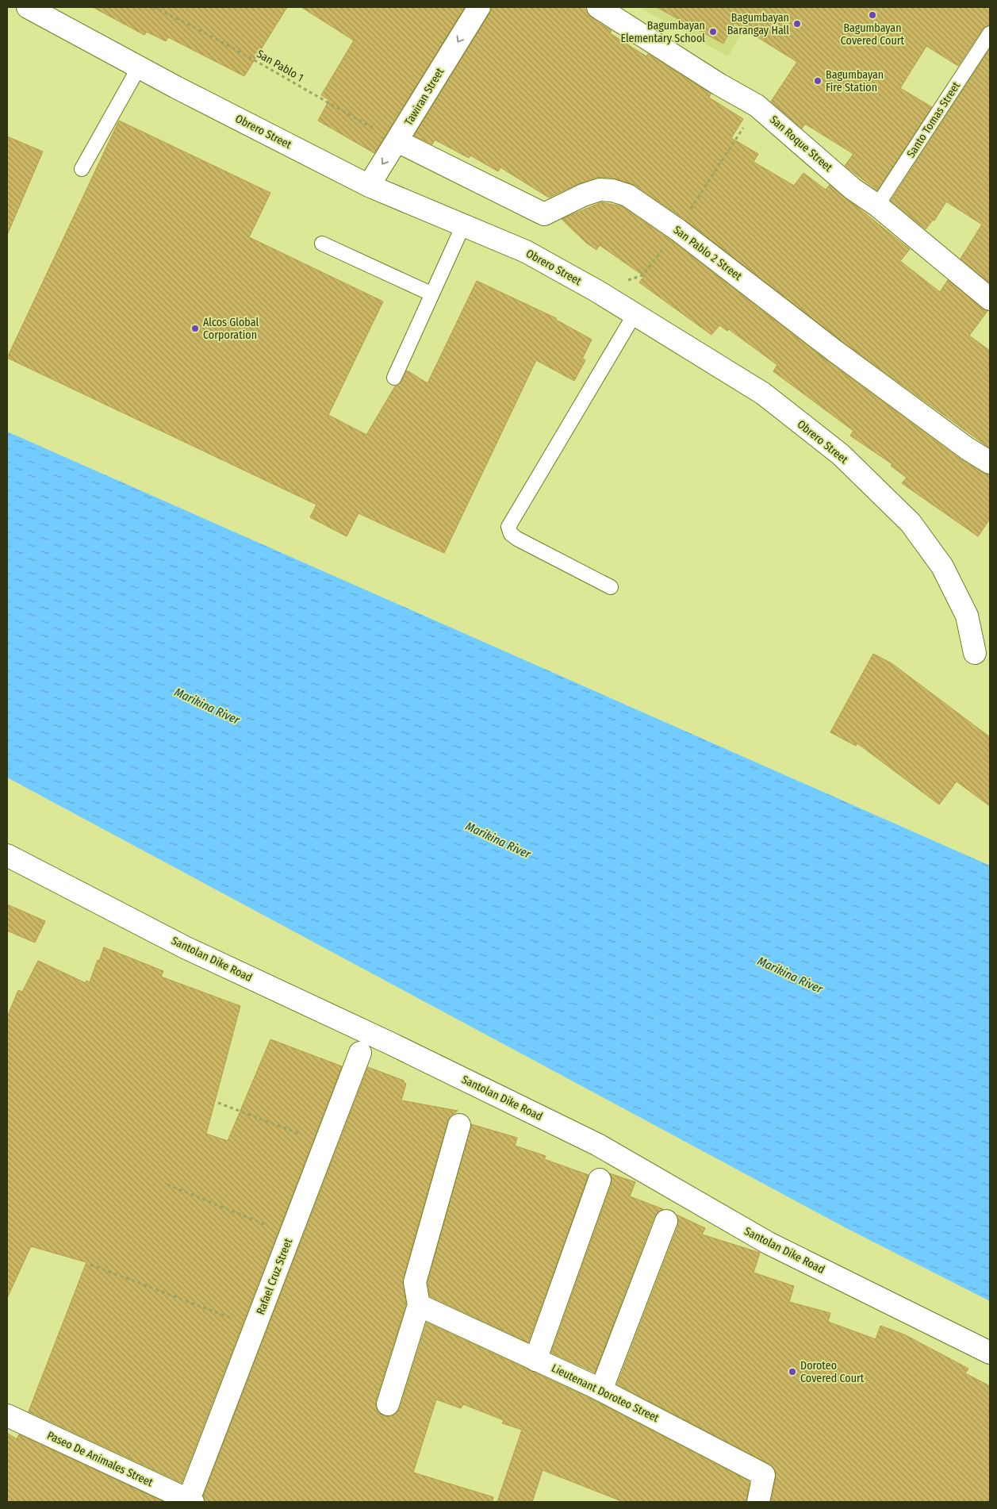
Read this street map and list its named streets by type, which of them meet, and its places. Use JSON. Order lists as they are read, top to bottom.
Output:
{
  "streets": {
    "street": [
      "Tawiran Street",
      "Obrero Street",
      "San Roque Street",
      "San Pablo 2 Street",
      "Santolan Dike Road",
      "Rafael Cruz Street",
      "Lieutenant Doroteo Street",
      "Paseo De Animales Street"
    ],
    "lane": ["Santo Tomas Street"],
    "path": ["San Pablo 1"]
  },
  "crossings": [
    ["San Pablo 1", "Tawiran Street"],
    ["San Pablo 1", "San Pablo 2 Street"],
    ["Tawiran Street", "Obrero Street"],
    ["Tawiran Street", "San Pablo 2 Street"],
    ["Santo Tomas Street", "San Roque Street"],
    ["Rafael Cruz Street", "Paseo De Animales Street"]
  ],
  "one_way": ["Tawiran Street"],
  "water": ["Marikina River"],
  "places": [
    "Bagumbayan Covered Court",
    "Bagumbayan Barangay Hall",
    "Bagumbayan Elementary School",
    "Bagumbayan Fire Station",
    "Alcos Global Corporation",
    "Doroteo Covered Court"
  ]
}
